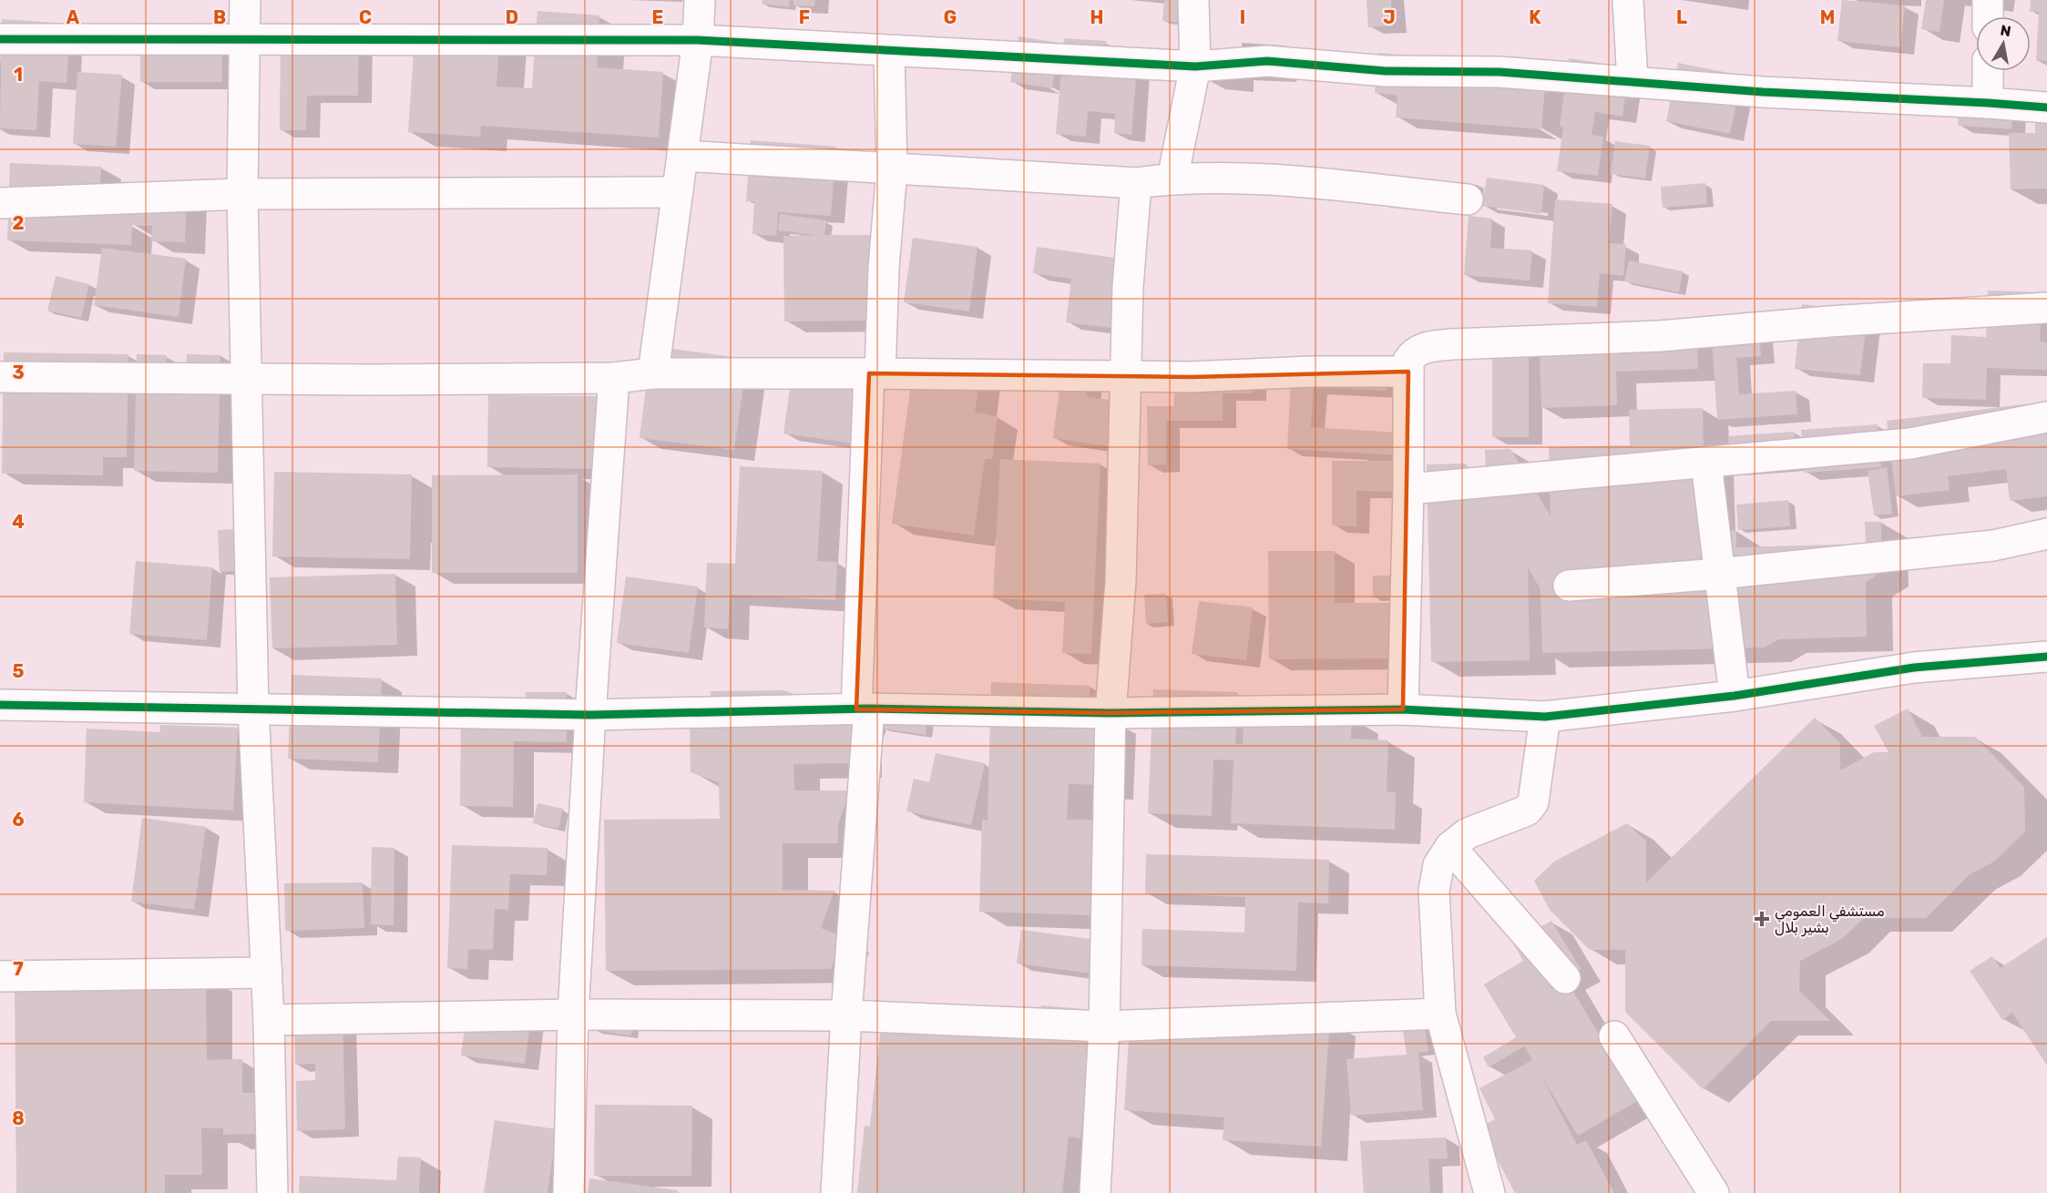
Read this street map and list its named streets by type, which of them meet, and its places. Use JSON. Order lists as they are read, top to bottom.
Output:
{
  "places": {
    "health": ["مستشفي العمومي بشير بلال"]
  },
  "north": "top",
  "grid": {
    "columns": [
      "A",
      "B",
      "C",
      "D",
      "E",
      "F",
      "G",
      "H",
      "I",
      "J",
      "K",
      "L",
      "M"
    ],
    "rows": [
      "1",
      "2",
      "3",
      "4",
      "5",
      "6",
      "7",
      "8"
    ]
  }
}
